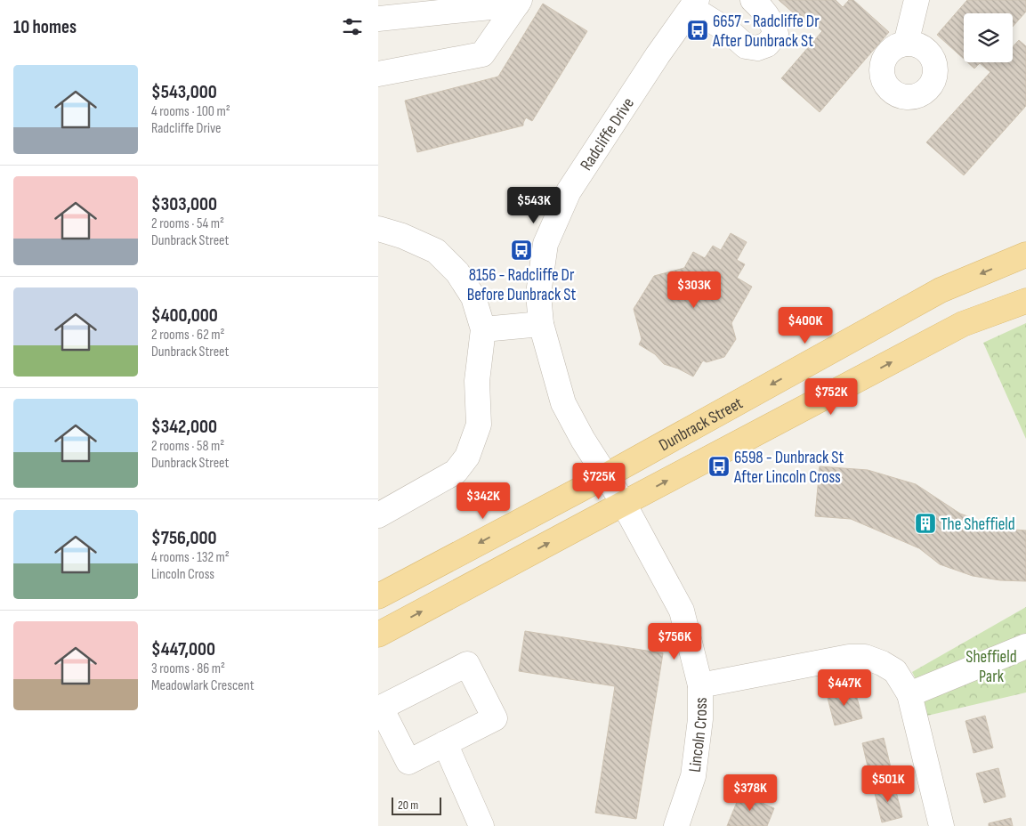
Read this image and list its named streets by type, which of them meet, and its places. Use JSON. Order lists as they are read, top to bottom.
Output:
{
  "streets": {
    "main road": ["Dunbrack Street"],
    "street": ["Radcliffe Drive", "Lincoln Cross"]
  },
  "crossings": [
    ["Radcliffe Drive", "Dunbrack Street"],
    ["Radcliffe Drive", "Lincoln Cross"],
    ["Dunbrack Street", "Lincoln Cross"]
  ],
  "parks": ["Sheffield Park"],
  "places": {
    "bus stop": ["6657 - Radcliffe Dr After Dunbrack St", "8156 - Radcliffe Dr Before Dunbrack St", "6598 - Dunbrack St After Lincoln Cross"],
    "building": ["The Sheffield"]
  },
  "scale_bar": "20 m",
  "page": {
    "heading": "10 homes",
    "list": [
      {
        "name": "$543,000",
        "note": "4 rooms · 100 m² · Radcliffe Drive"
      },
      {
        "name": "$303,000",
        "note": "2 rooms · 54 m² · Dunbrack Street"
      },
      {
        "name": "$400,000",
        "note": "2 rooms · 62 m² · Dunbrack Street"
      },
      {
        "name": "$342,000",
        "note": "2 rooms · 58 m² · Dunbrack Street"
      },
      {
        "name": "$756,000",
        "note": "4 rooms · 132 m² · Lincoln Cross"
      },
      {
        "name": "$447,000",
        "note": "3 rooms · 86 m² · Meadowlark Crescent"
      }
    ],
    "price": [
      "$543K",
      "$303K",
      "$400K",
      "$752K",
      "$725K",
      "$342K",
      "$756K",
      "$447K",
      "$501K",
      "$378K"
    ],
    "scale": "20 m"
  }
}
